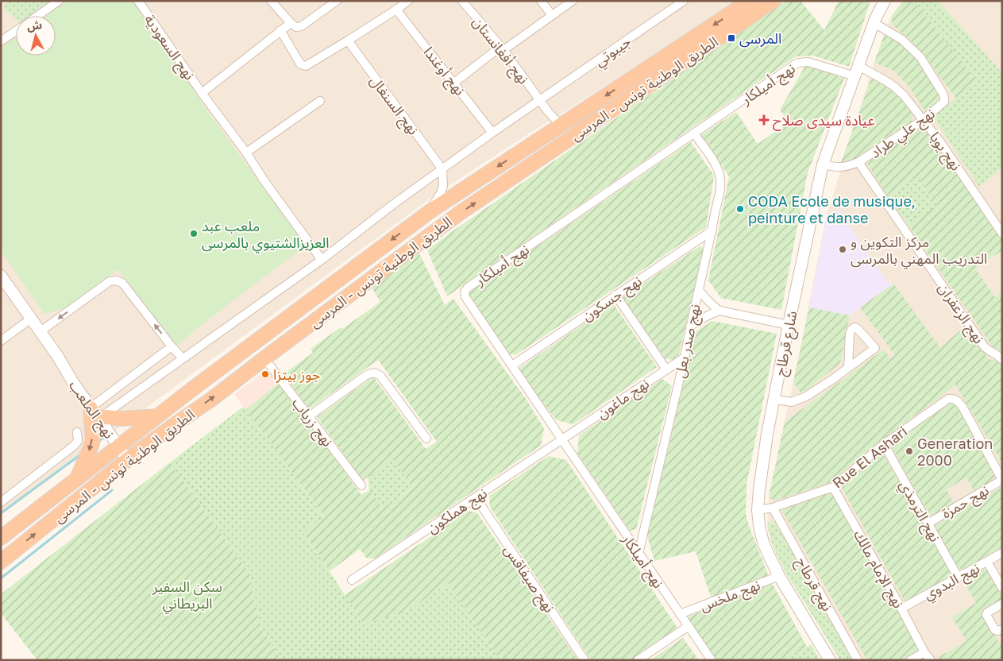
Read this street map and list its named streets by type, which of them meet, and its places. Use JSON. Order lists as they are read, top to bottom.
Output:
{
  "streets": {
    "highway": ["الطريق الوطنية تونس - المرسى"],
    "street": [
      "نهج السعودية",
      "نهج أفغانستان",
      "جيبوتي",
      "نهج أوغندا",
      "نهج أميلكار",
      "نهج السنغال",
      "نهج علي طراد",
      "نهج يوبا",
      "نهج جسكون",
      "نهج الزعفران",
      "نهج صدر بعل",
      "شارع قرطاج",
      "نهج ماغون",
      "نهج الملعب",
      "نهج زرياب",
      "Rue El Ashari",
      "نهج حمزة",
      "نهج هملكون",
      "نهج الترمذي",
      "نهج الإمام مالك",
      "نهج صيفاقس",
      "نهج البدوي",
      "نهج قرطاج",
      "نهج ملخس"
    ]
  },
  "crossings": [
    ["نهج السعودية", "جيبوتي"],
    ["نهج أفغانستان", "جيبوتي"],
    ["نهج أفغانستان", "الطريق الوطنية تونس - المرسى"],
    ["جيبوتي", "نهج أوغندا"],
    ["جيبوتي", "نهج السنغال"],
    ["جيبوتي", "نهج الملعب"],
    ["نهج أميلكار", "نهج جسكون"],
    ["نهج أميلكار", "نهج صدر بعل"],
    ["نهج أميلكار", "شارع قرطاج"],
    ["نهج أميلكار", "نهج ماغون"],
    ["نهج أميلكار", "نهج هملكون"],
    ["نهج أميلكار", "نهج ملخس"],
    ["الطريق الوطنية تونس - المرسى", "نهج الملعب"],
    ["الطريق الوطنية تونس - المرسى", "نهج زرياب"],
    ["نهج علي طراد", "نهج يوبا"],
    ["نهج علي طراد", "نهج الزعفران"],
    ["نهج علي طراد", "شارع قرطاج"],
    ["نهج يوبا", "شارع قرطاج"],
    ["نهج جسكون", "نهج صدر بعل"],
    ["نهج صدر بعل", "نهج ماغون"],
    ["شارع قرطاج", "Rue El Ashari"],
    ["شارع قرطاج", "نهج ملخس"],
    ["نهج ماغون", "نهج هملكون"],
    ["Rue El Ashari", "نهج حمزة"],
    ["Rue El Ashari", "نهج الترمذي"],
    ["Rue El Ashari", "نهج الإمام مالك"],
    ["Rue El Ashari", "نهج قرطاج"],
    ["نهج حمزة", "نهج الترمذي"],
    ["نهج هملكون", "نهج صيفاقس"],
    ["نهج الترمذي", "نهج البدوي"],
    ["نهج الإمام مالك", "نهج البدوي"]
  ],
  "parks": ["سكن السفير البريطاني"],
  "places": {
    "transit": ["المرسى"],
    "health": ["عيادة سيدى صلاح"],
    "other": [
      "CODA Ecole de musique, peinture et danse",
      "ملعب عبد العزيزالشتيوي بالمرسى",
      "مركز التكوين و التدريب المهني بالمرسى",
      "جوز بيتزا",
      "Generation 2000"
    ]
  },
  "north": "top"
}
